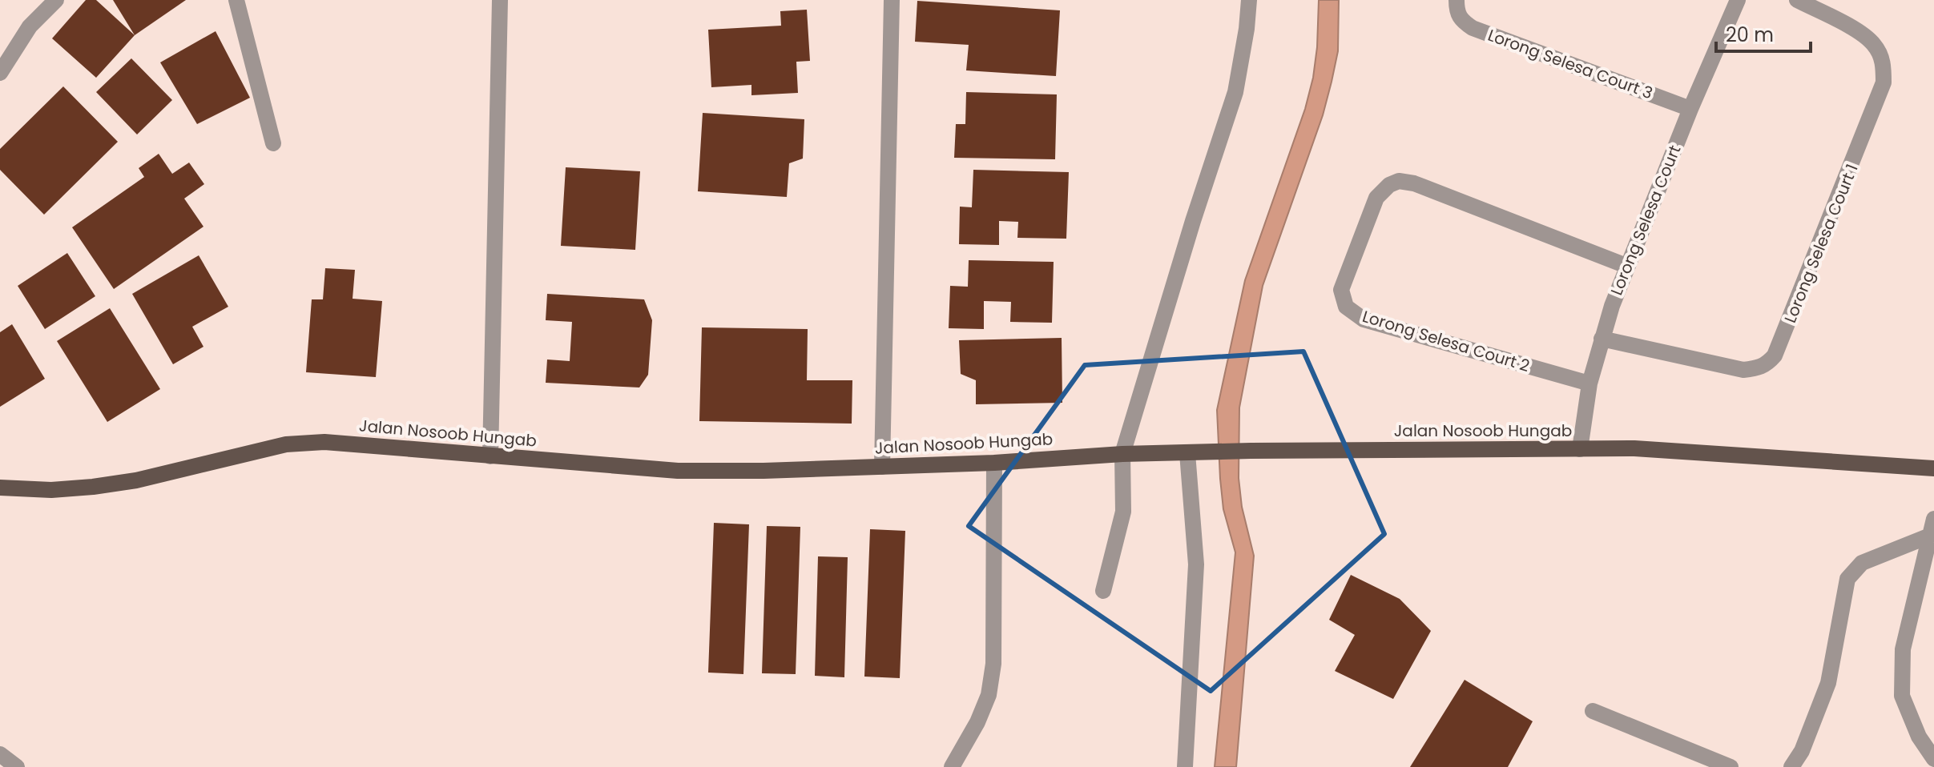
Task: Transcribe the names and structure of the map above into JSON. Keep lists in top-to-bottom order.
{
  "streets": {
    "main road": ["Jalan Nosoob Hungab"],
    "street": [
      "Lorong Selesa Court 3",
      "Lorong Selesa Court",
      "Lorong Selesa Court 1",
      "Lorong Selesa Court 2"
    ]
  },
  "crossings": [
    ["Lorong Selesa Court 3", "Lorong Selesa Court"],
    ["Lorong Selesa Court", "Lorong Selesa Court 1"],
    ["Lorong Selesa Court", "Lorong Selesa Court 2"],
    ["Lorong Selesa Court", "Jalan Nosoob Hungab"]
  ],
  "scale_bar": "20 m"
}
